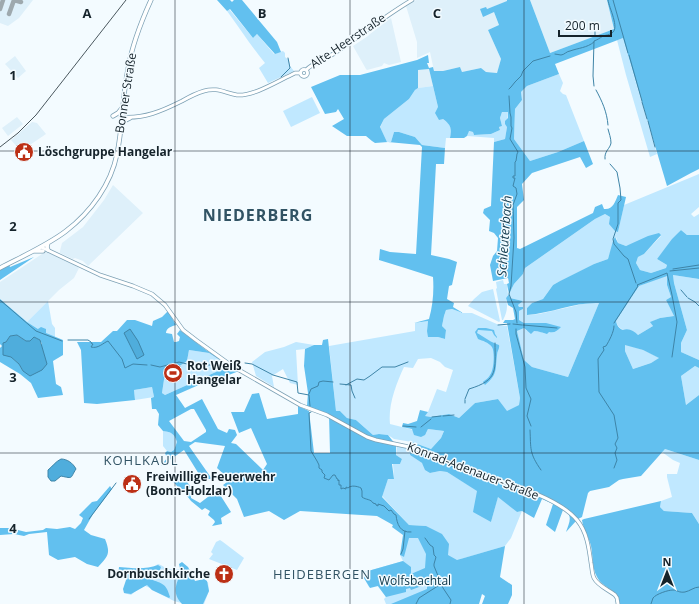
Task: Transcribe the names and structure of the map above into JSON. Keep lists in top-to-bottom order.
{
  "streets": {
    "main road": ["Bonner Straße"],
    "street": ["Alte Heerstraße", "Konrad-Adenauer-Straße"]
  },
  "crossings": [
    ["Alte Heerstraße", "Bonner Straße"],
    ["Bonner Straße", "Konrad-Adenauer-Straße"]
  ],
  "districts": ["NIEDERBERG", "KOHLKAUL", "HEIDEBERGEN"],
  "water": ["Schleuterbach"],
  "parks": ["Wolfsbachtal"],
  "places": {
    "public building": ["Löschgruppe Hangelar", "Freiwillige Feuerwehr (Bonn-Holzlar)"],
    "sports": ["Rot Weiß Hangelar"],
    "church": ["Dornbuschkirche"]
  },
  "scale_bar": "200 m",
  "north": "top",
  "grid": {
    "columns": ["A", "B", "C"],
    "rows": [
      "1",
      "2",
      "3",
      "4"
    ]
  }
}
